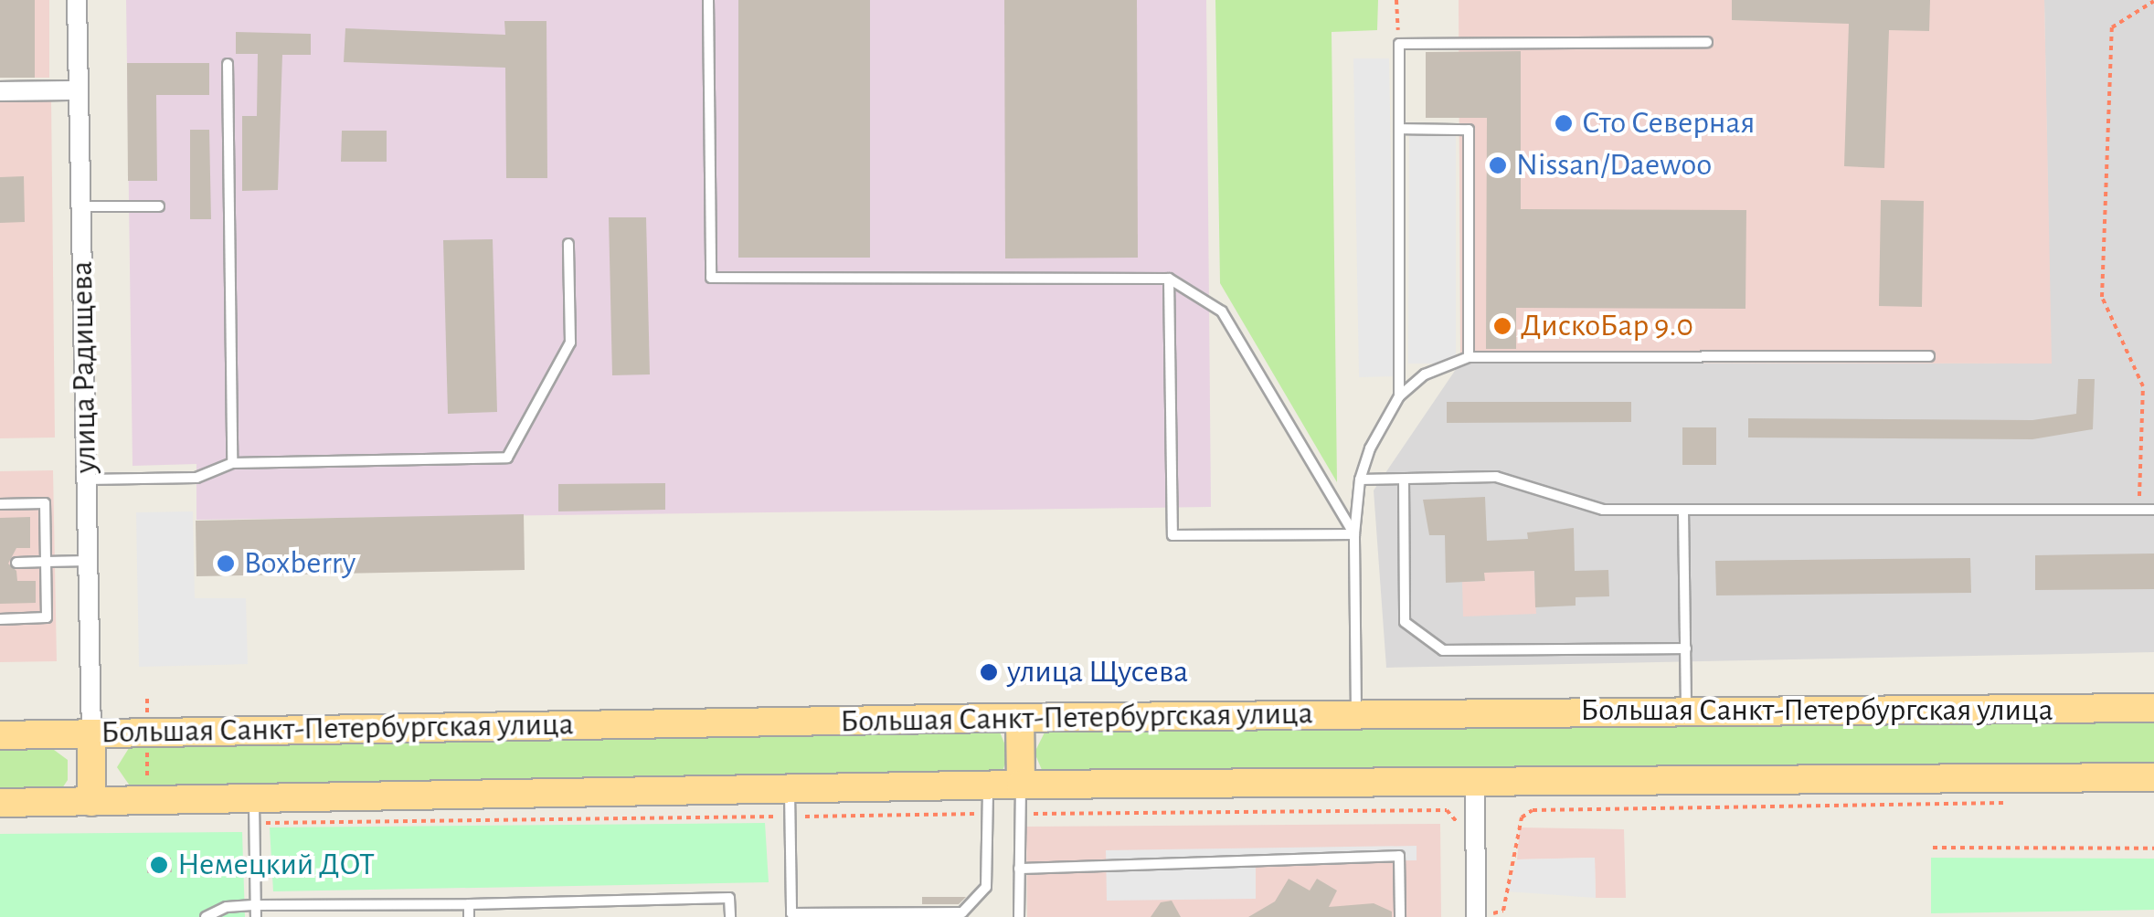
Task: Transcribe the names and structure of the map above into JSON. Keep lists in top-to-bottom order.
{
  "streets": {
    "main road": ["Большая Санкт-Петербургская улица"],
    "street": ["улица Радищева"]
  },
  "crossings": [
    ["улица Радищева", "Большая Санкт-Петербургская улица"]
  ],
  "places": [
    "Сто Северная",
    "Nissan/Daewoo",
    "ДискоБар 9.0",
    "Boxberry",
    "улица Щусева",
    "Немецкий ДОТ"
  ]
}
